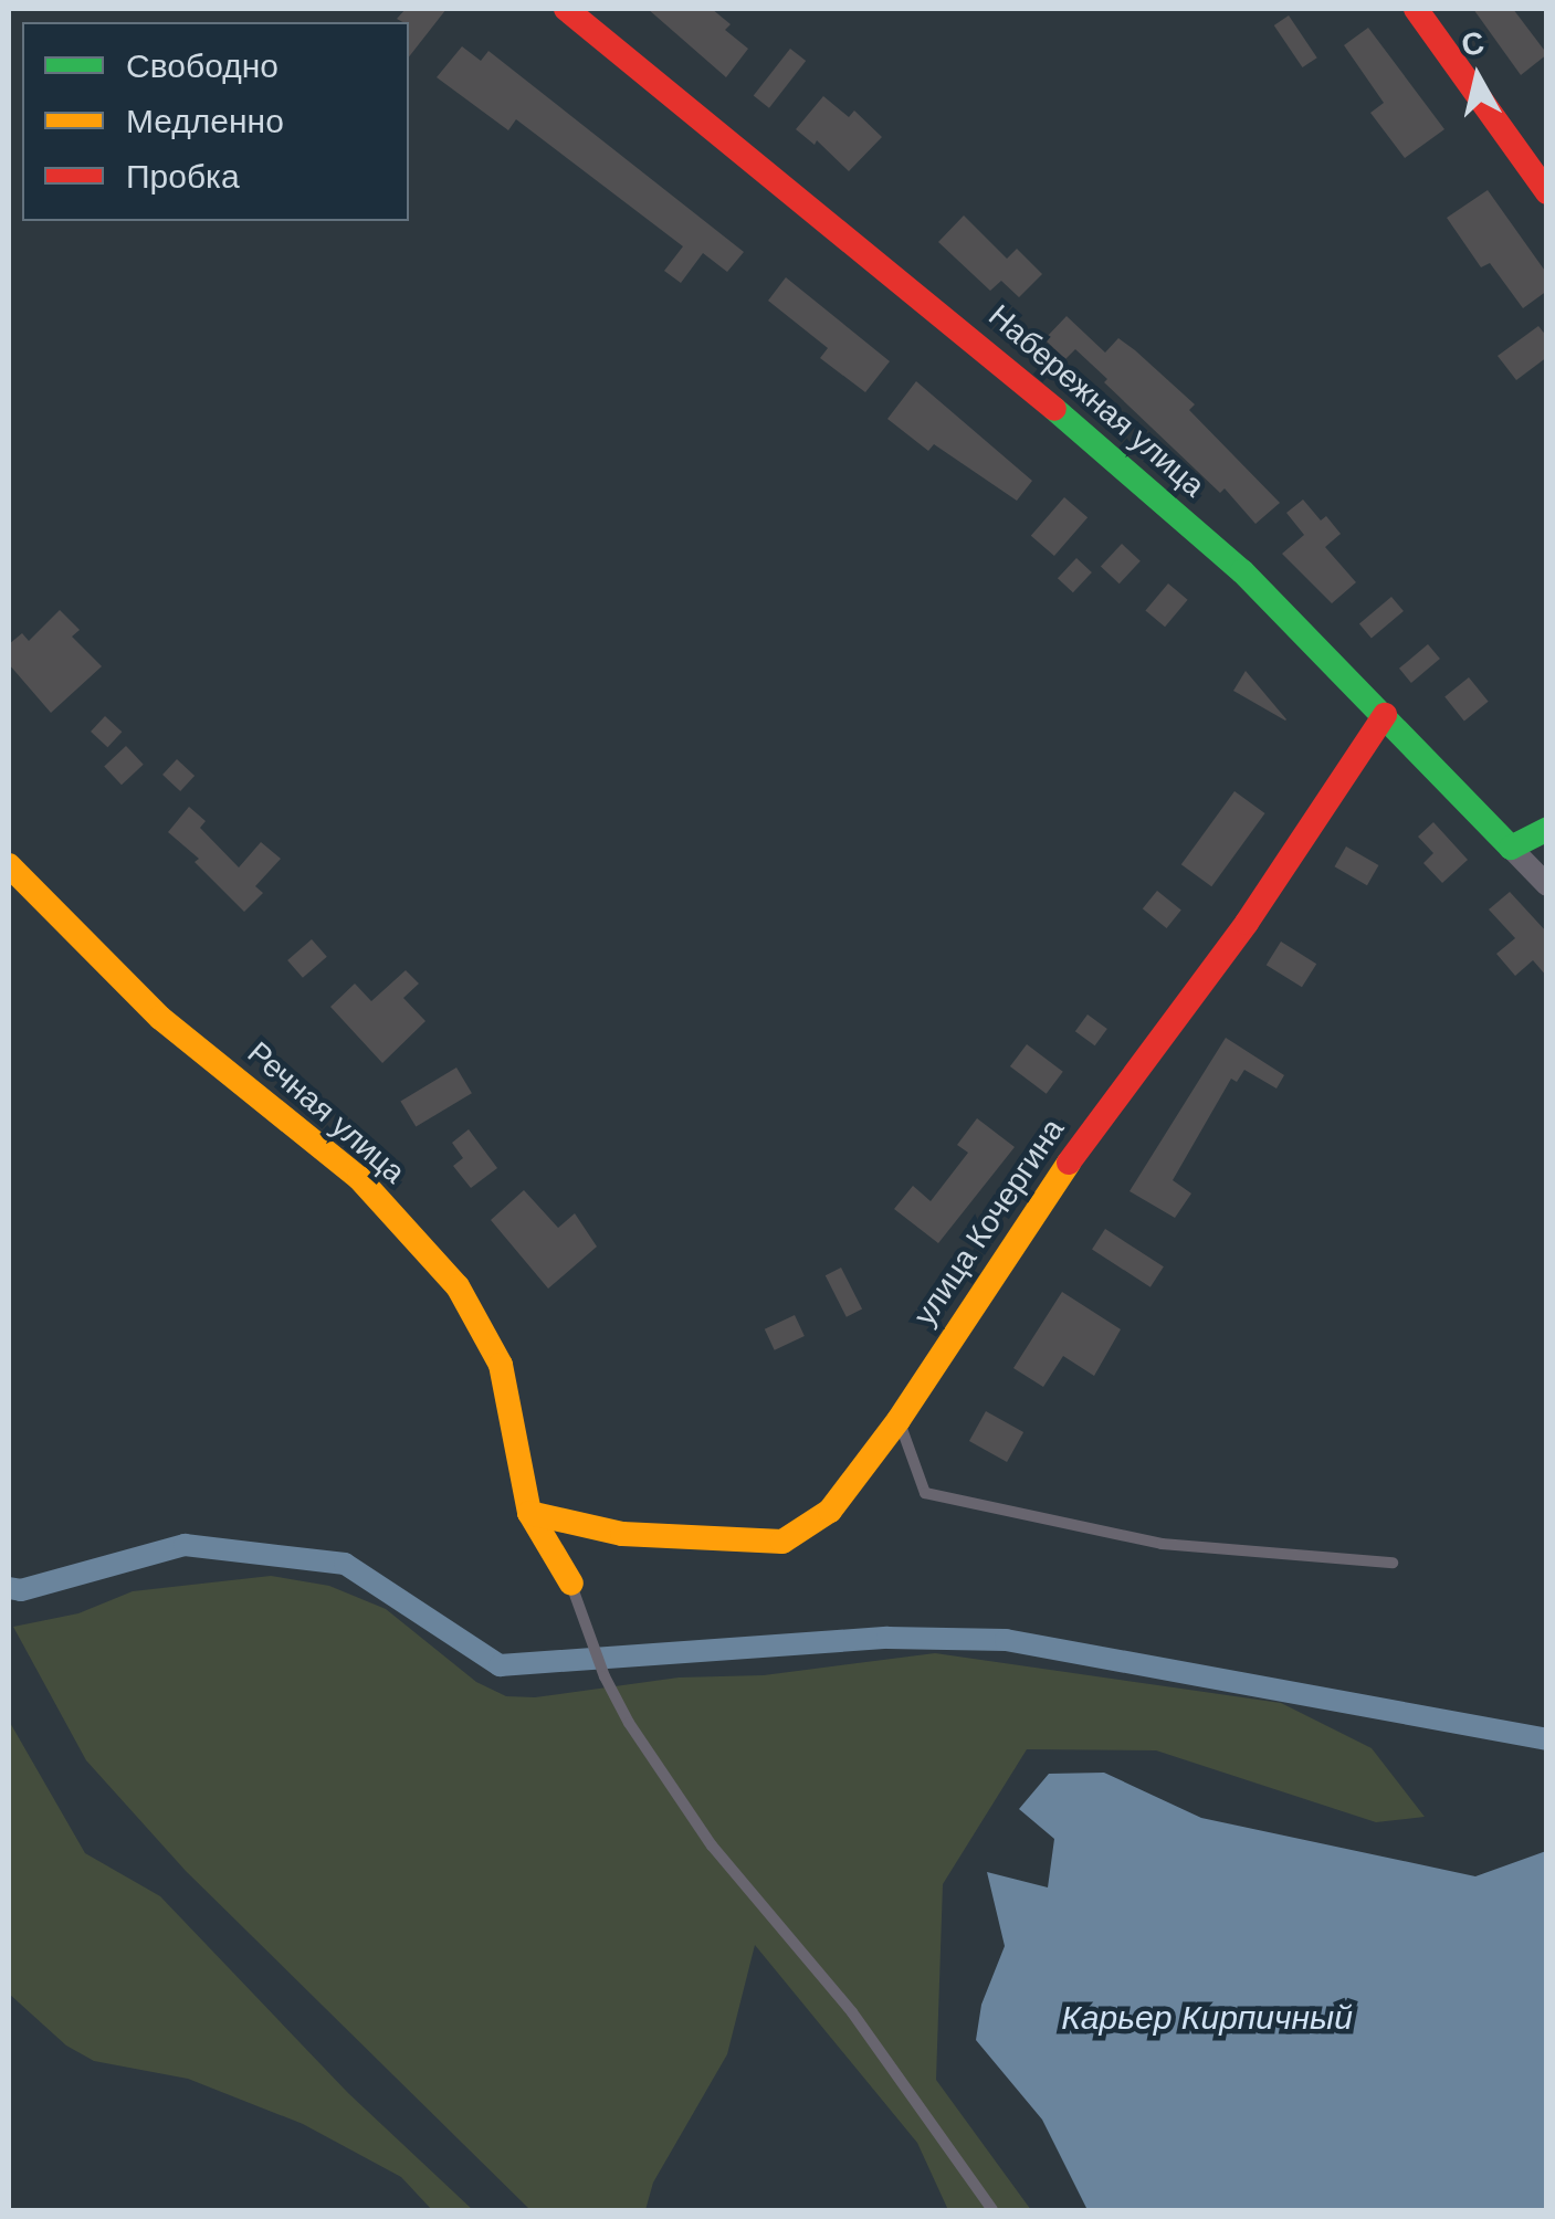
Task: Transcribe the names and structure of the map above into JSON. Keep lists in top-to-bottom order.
{
  "streets": {
    "street": ["Набережная улица", "Речная улица", "улица Кочергина"]
  },
  "crossings": [
    ["Набережная улица", "улица Кочергина"],
    ["Речная улица", "улица Кочергина"]
  ],
  "water": ["Карьер Кирпичный"],
  "legend": ["Свободно", "Медленно", "Пробка"],
  "north": "top"
}
